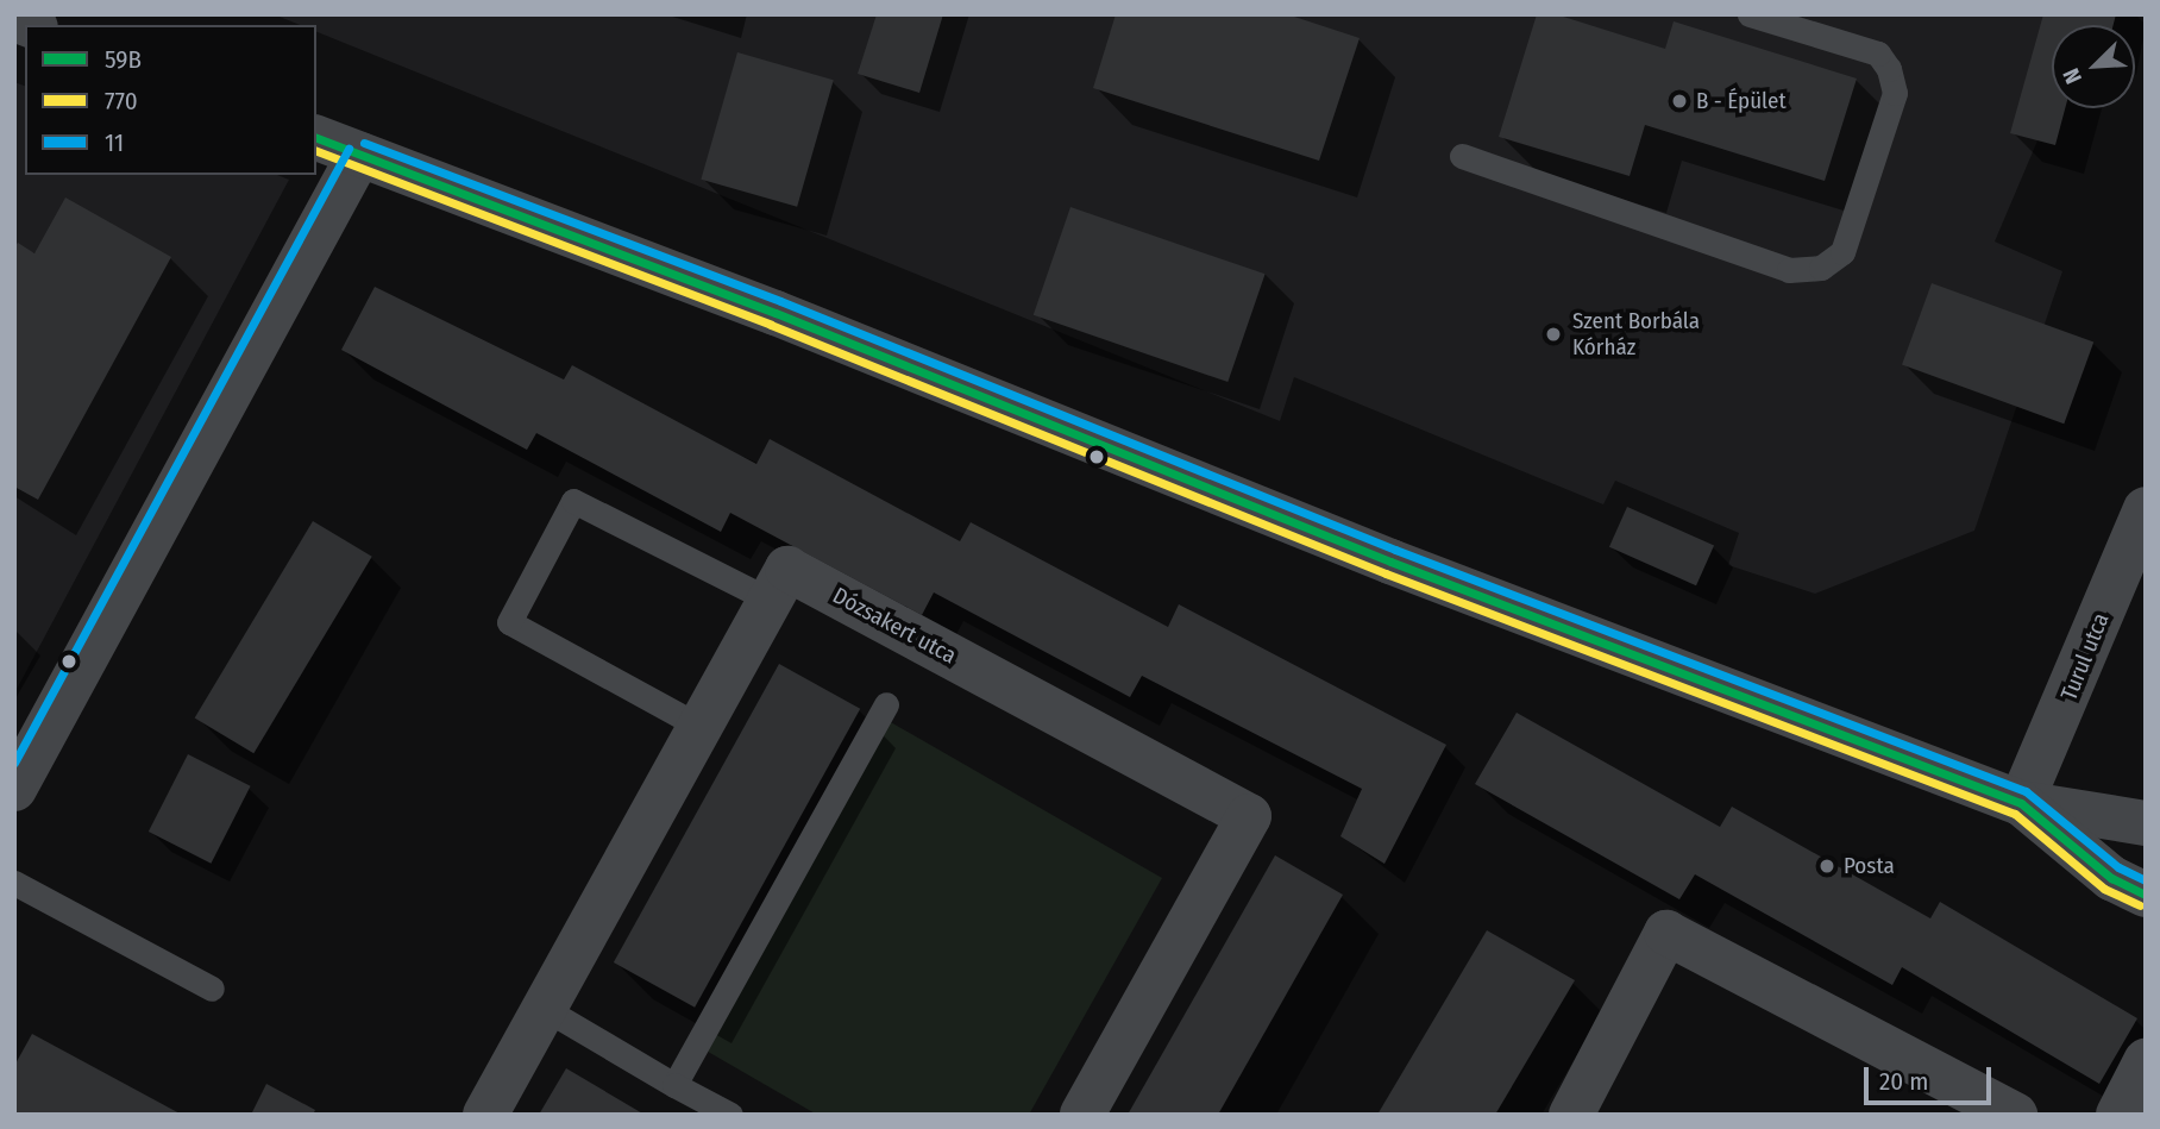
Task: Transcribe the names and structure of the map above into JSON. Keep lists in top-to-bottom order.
{
  "streets": {
    "street": ["Dózsakert utca", "Turul utca"]
  },
  "places": ["B - Épület", "Szent Borbála Kórház", "Posta"],
  "lines": ["transit line 59B", "transit line 11", "transit line 770"],
  "legend": ["59B", "770", "11"],
  "scale_bar": "20 m",
  "north": "bottom left"
}
